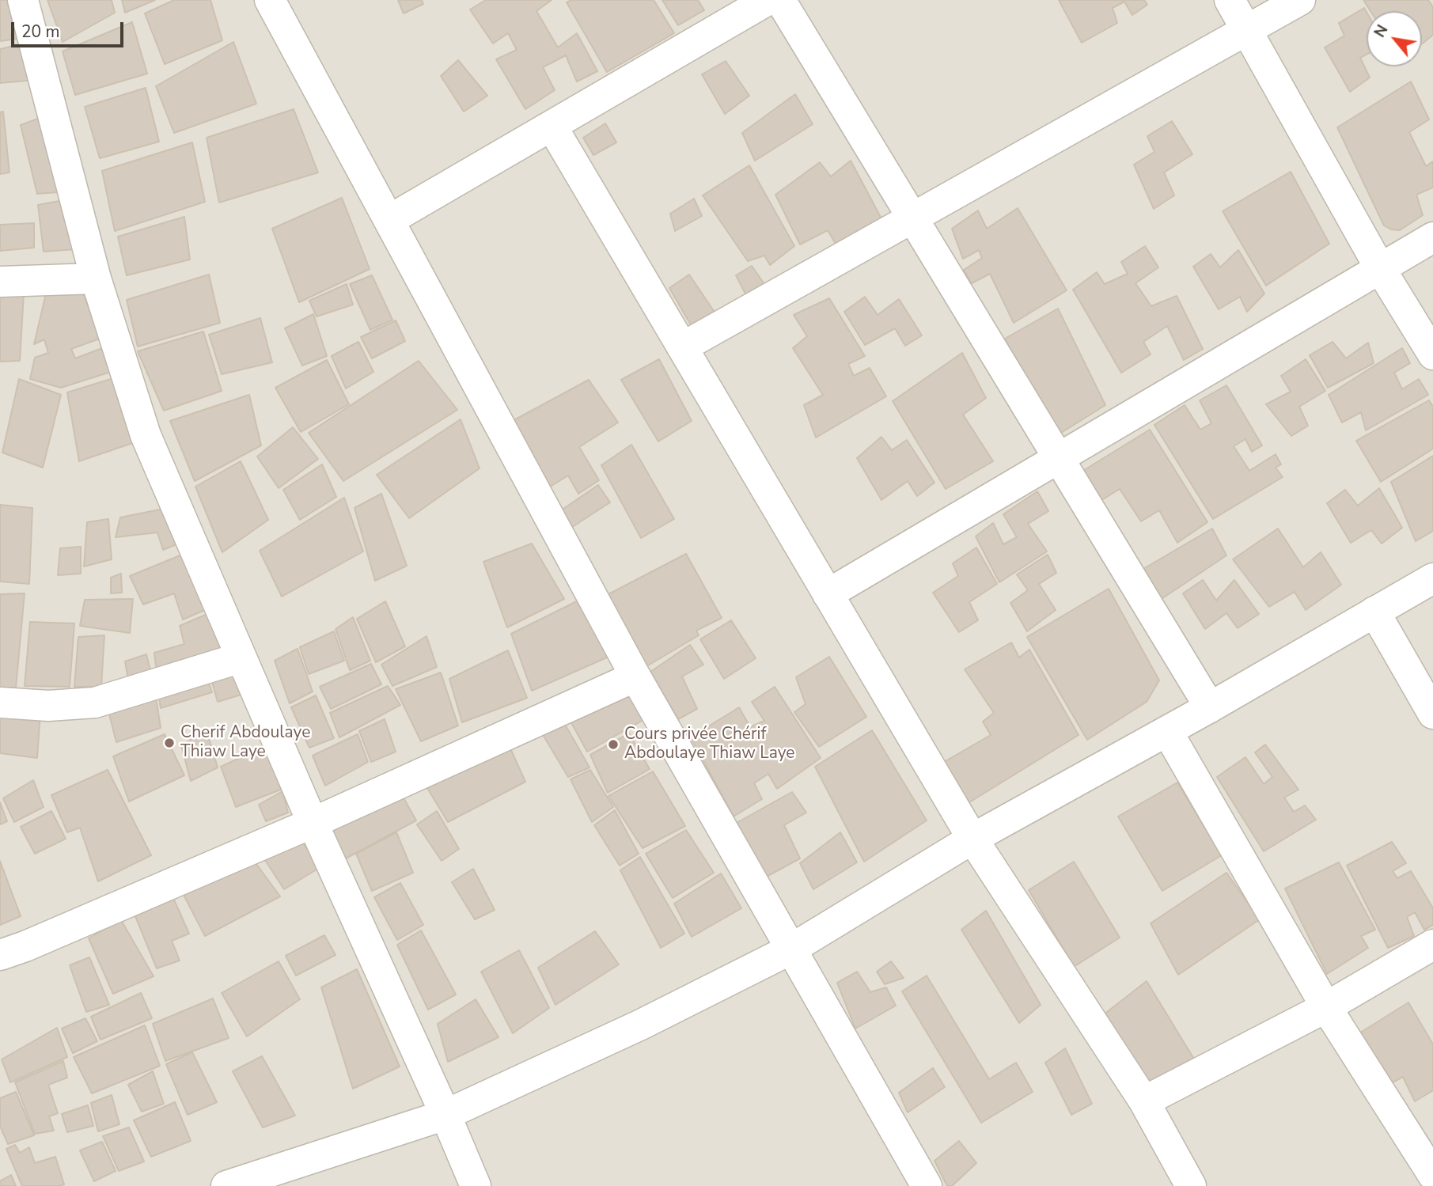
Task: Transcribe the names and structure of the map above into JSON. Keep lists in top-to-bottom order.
{
  "places": ["Cherif Abdoulaye Thiaw Laye", "Cours privée Chérif Abdoulaye Thiaw Laye"],
  "scale_bar": "20 m",
  "north": "top left"
}
